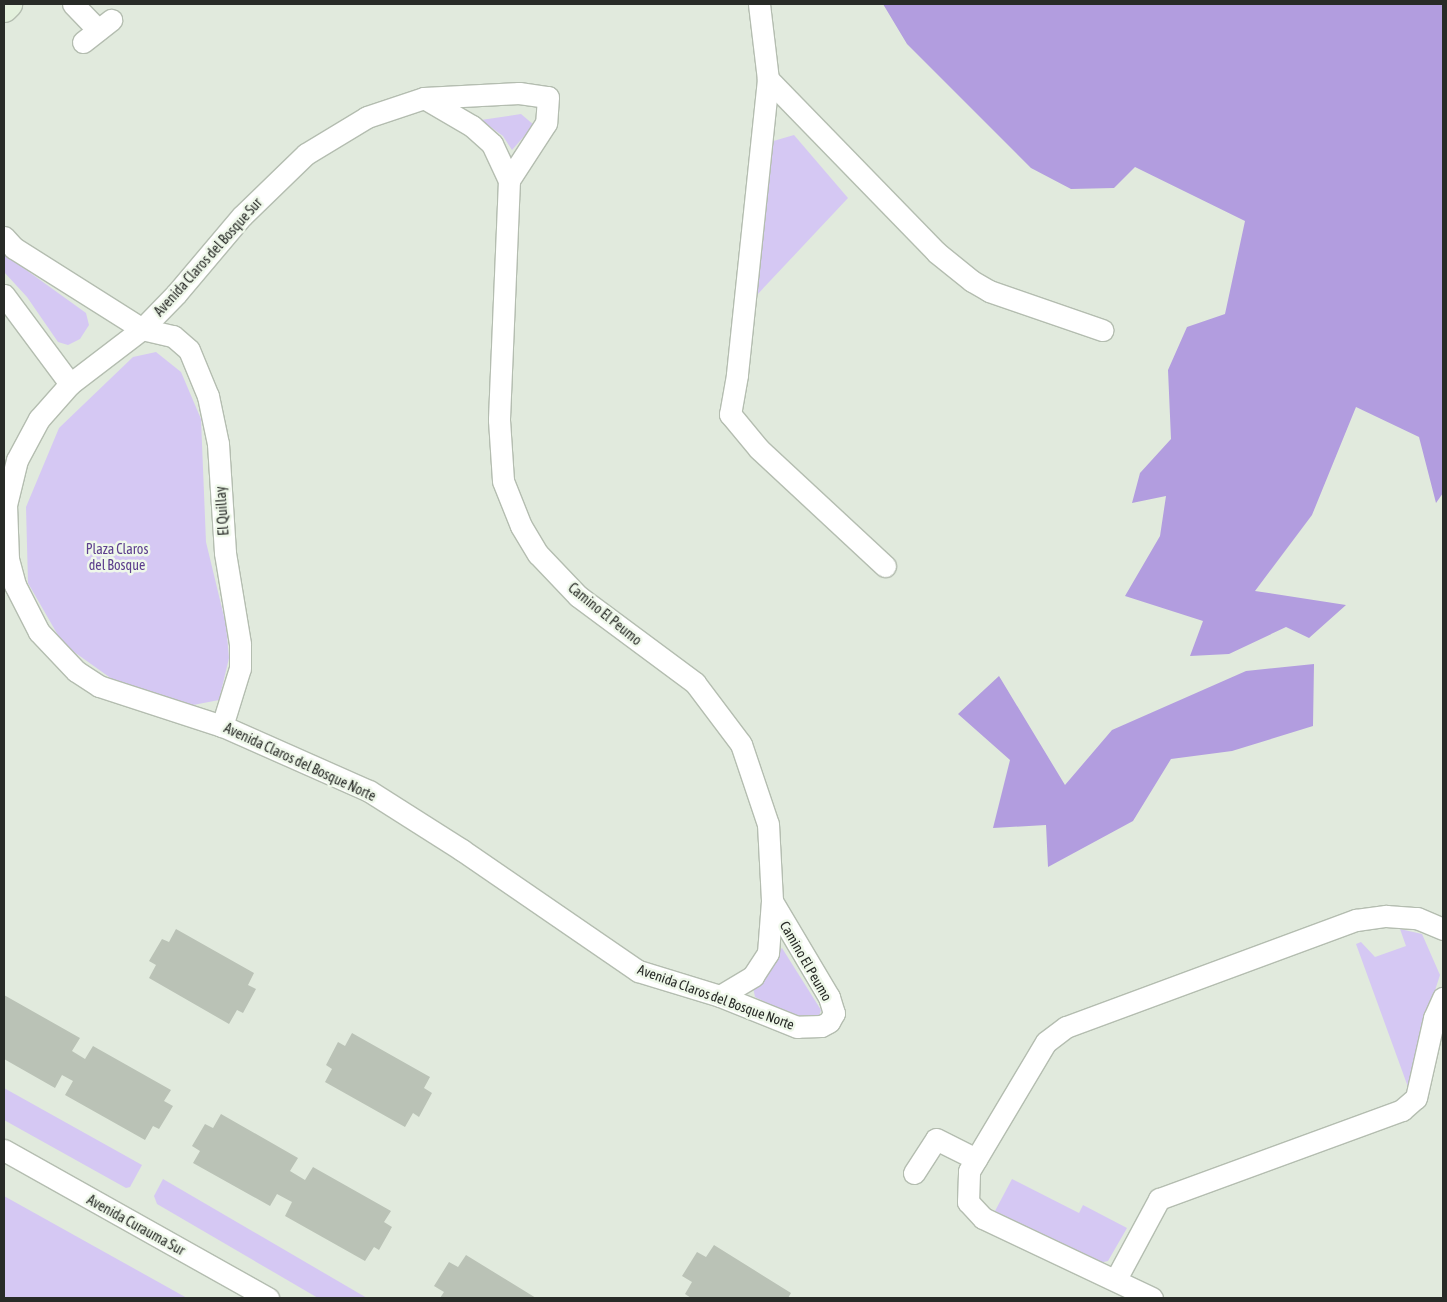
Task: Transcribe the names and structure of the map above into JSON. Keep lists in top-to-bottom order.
{
  "streets": {
    "street": [
      "Avenida Claros del Bosque Sur",
      "El Quillay",
      "Camino El Peumo",
      "Avenida Claros del Bosque Norte",
      "Avenida Curauma Sur"
    ]
  },
  "crossings": [
    ["Avenida Claros del Bosque Sur", "El Quillay"],
    ["Avenida Claros del Bosque Sur", "Camino El Peumo"],
    ["Avenida Claros del Bosque Sur", "Avenida Claros del Bosque Norte"],
    ["El Quillay", "Avenida Claros del Bosque Norte"],
    ["Camino El Peumo", "Avenida Claros del Bosque Norte"]
  ],
  "parks": ["Plaza Claros del Bosque"]
}
